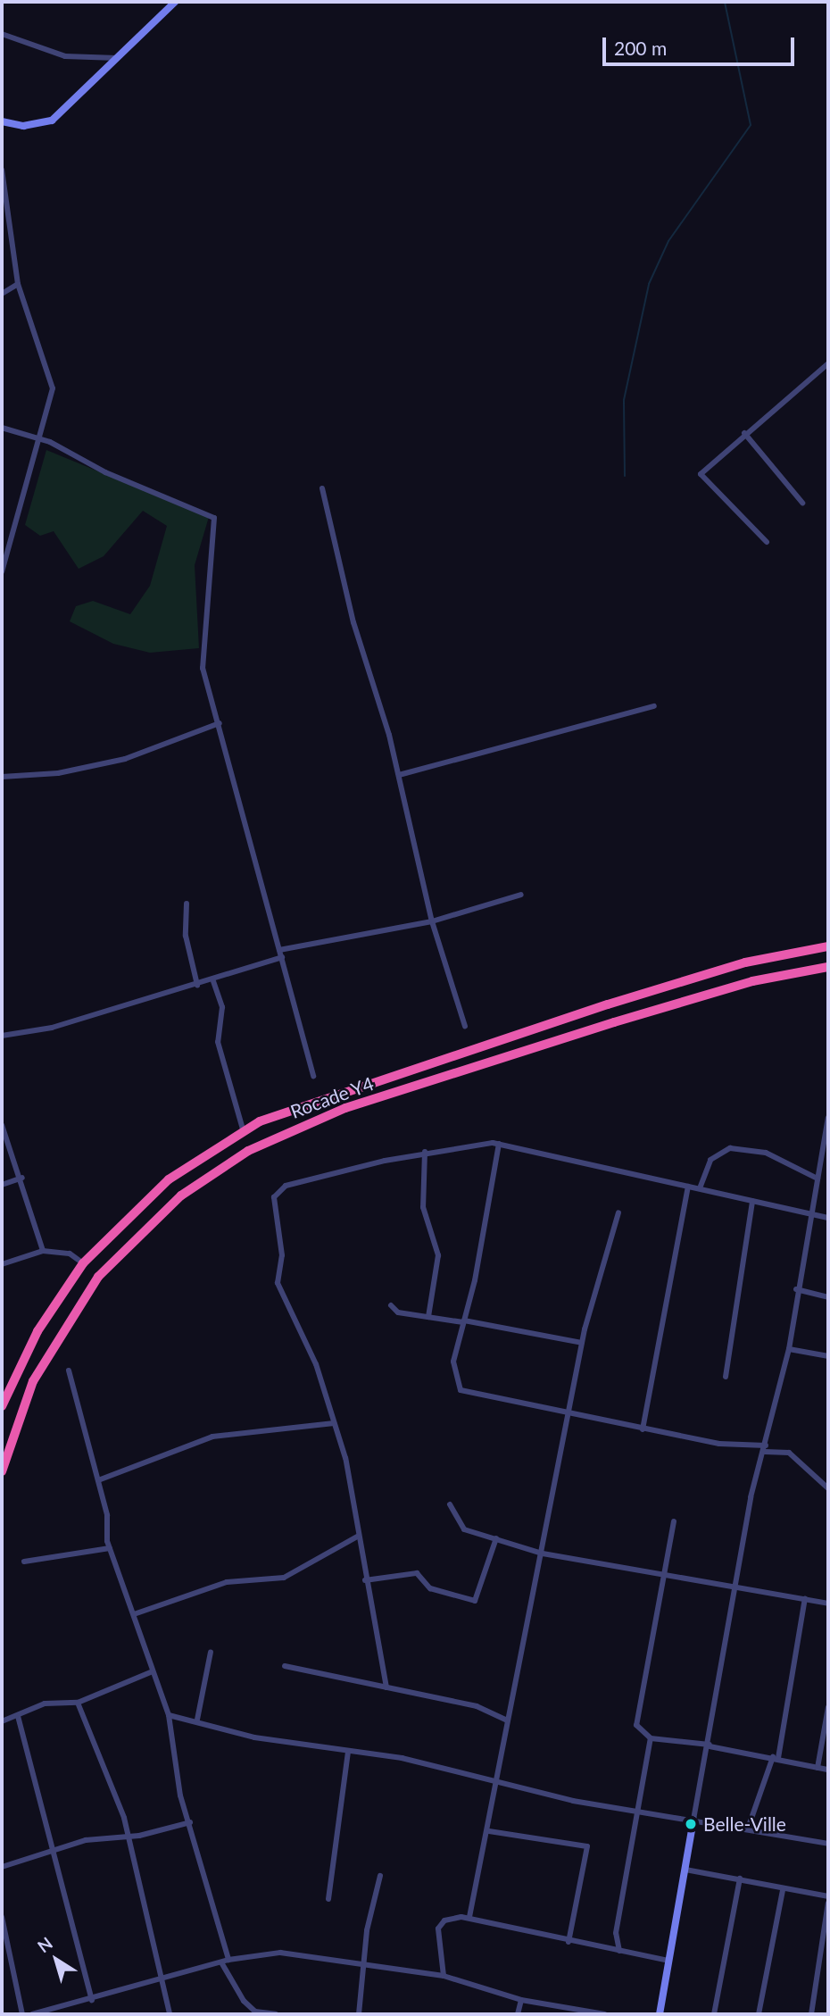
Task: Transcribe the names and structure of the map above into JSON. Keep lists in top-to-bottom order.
{
  "streets": {
    "highway": ["Rocade Y4"]
  },
  "places": ["Belle-Ville"],
  "scale_bar": "200 m",
  "north": "top left"
}
